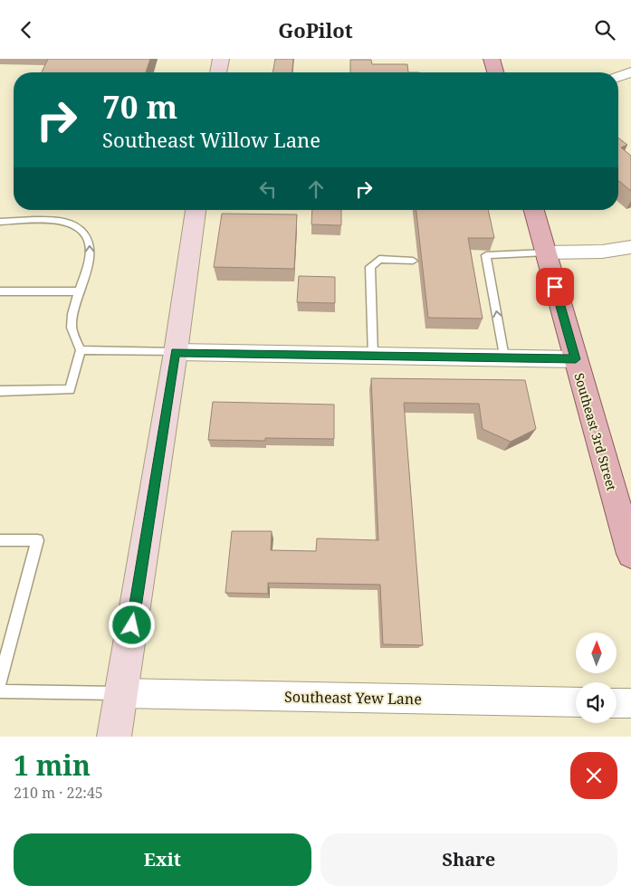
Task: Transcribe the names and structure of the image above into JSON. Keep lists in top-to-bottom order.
{
  "streets": {
    "main road": ["Southeast 3rd Street"],
    "street": ["Southeast Yew Lane"]
  },
  "north": "top",
  "page": {
    "header": "GoPilot",
    "turn": ["70 m", "Southeast Willow Lane"],
    "heading": ["1 min", "210 m · 22:45"],
    "buttons": ["Exit", "Share"]
  }
}
